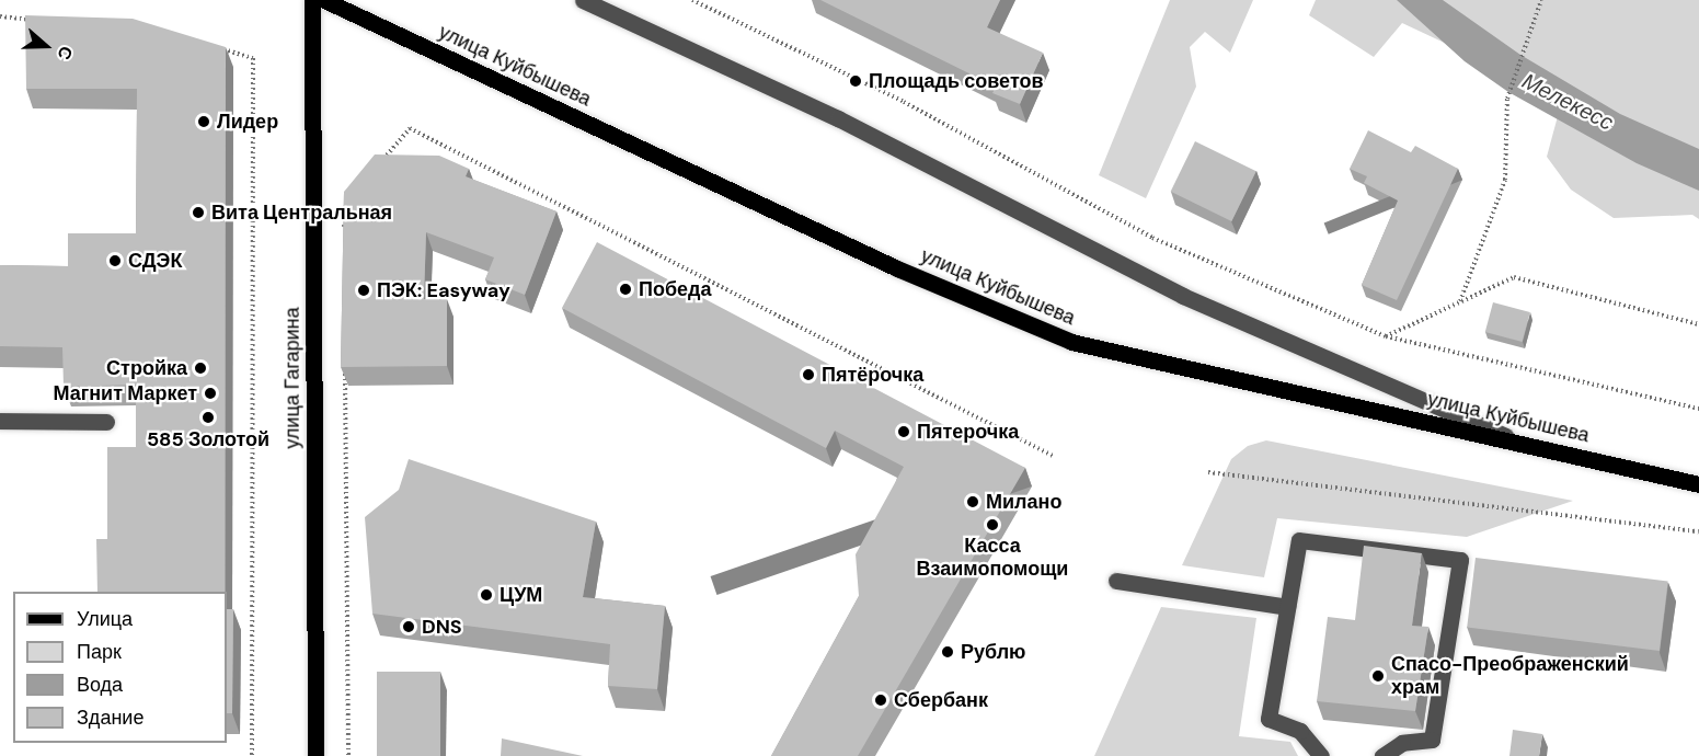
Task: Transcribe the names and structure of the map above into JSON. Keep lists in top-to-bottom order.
{
  "streets": {
    "main road": ["улица Куйбышева", "улица Гагарина"]
  },
  "water": ["Мелекесс"],
  "places": [
    "Площадь советов",
    "Лидер",
    "Вита Центральная",
    "СДЭК",
    "Победа",
    "ПЭК: Easyway",
    "Стройка",
    "Пятёрочка",
    "Магнит Маркет",
    "585 Золотой",
    "Пятерочка",
    "Милано",
    "Касса Взаимопомощи",
    "ЦУМ",
    "DNS",
    "Рублю",
    "Спасо-Преображенский храм",
    "Сбербанк"
  ],
  "legend": [
    "Улица",
    "Парк",
    "Вода",
    "Здание"
  ],
  "north": "right"
}
